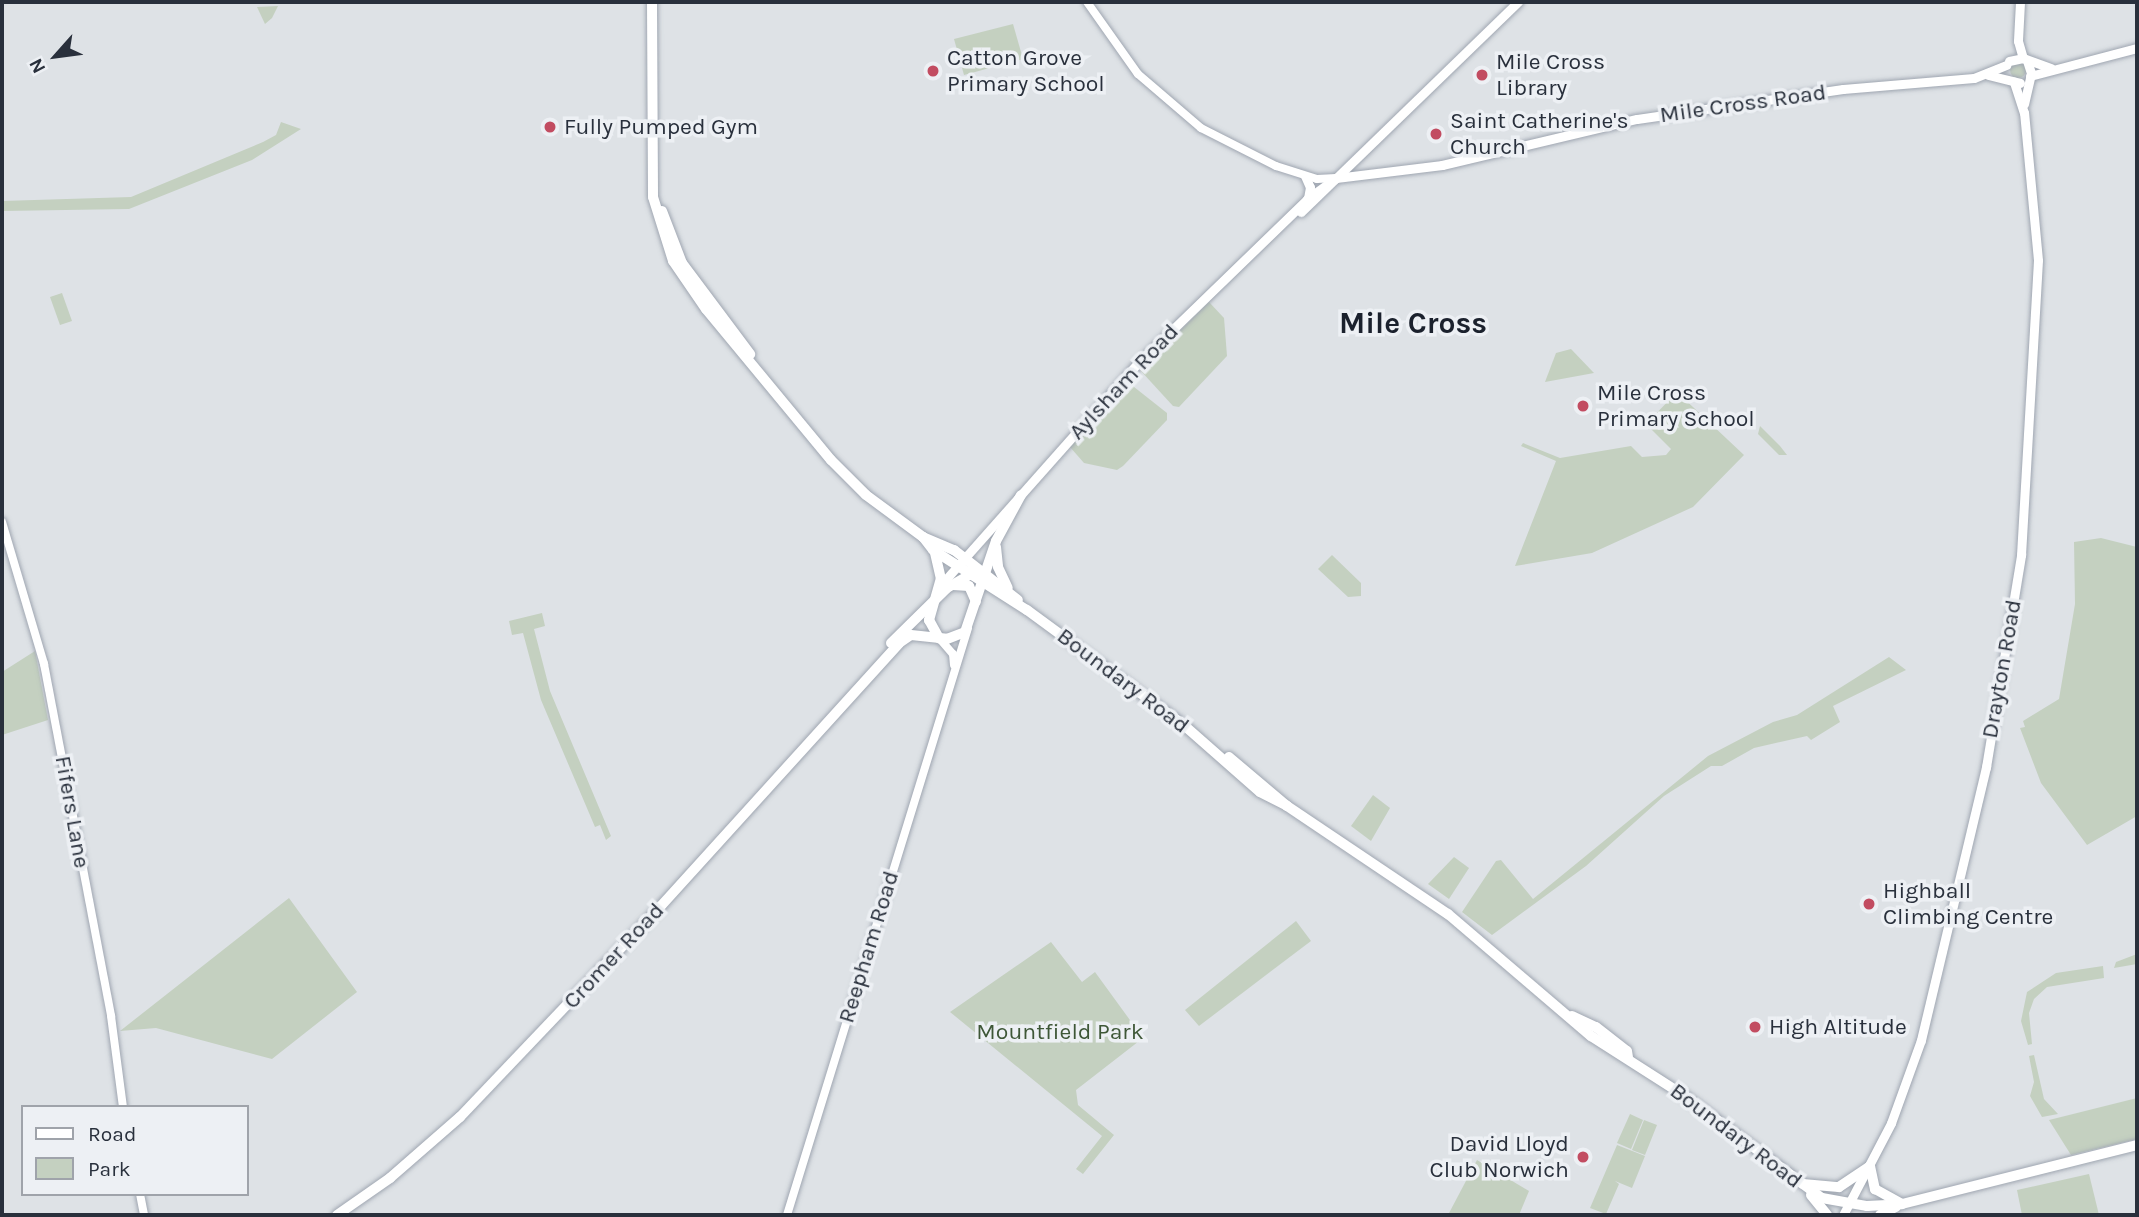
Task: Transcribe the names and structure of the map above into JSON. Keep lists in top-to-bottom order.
{
  "streets": {
    "highway": ["Boundary Road", "Reepham Road", "Cromer Road"],
    "main road": ["Mile Cross Road", "Aylsham Road", "Drayton Road"],
    "street": ["Fifers Lane"]
  },
  "crossings": [
    ["Mile Cross Road", "Aylsham Road"],
    ["Mile Cross Road", "Drayton Road"],
    ["Aylsham Road", "Boundary Road"],
    ["Aylsham Road", "Reepham Road"],
    ["Aylsham Road", "Cromer Road"],
    ["Drayton Road", "Boundary Road"],
    ["Boundary Road", "Reepham Road"],
    ["Boundary Road", "Cromer Road"],
    ["Reepham Road", "Cromer Road"]
  ],
  "districts": ["Mile Cross"],
  "parks": ["Mountfield Park"],
  "places": [
    "Catton Grove Primary School",
    "Mile Cross Library",
    "Fully Pumped Gym",
    "Saint Catherine's Church",
    "Mile Cross Primary School",
    "Highball Climbing Centre",
    "High Altitude",
    "David Lloyd Club Norwich"
  ],
  "legend": ["Road", "Park"],
  "north": "bottom left"
}
